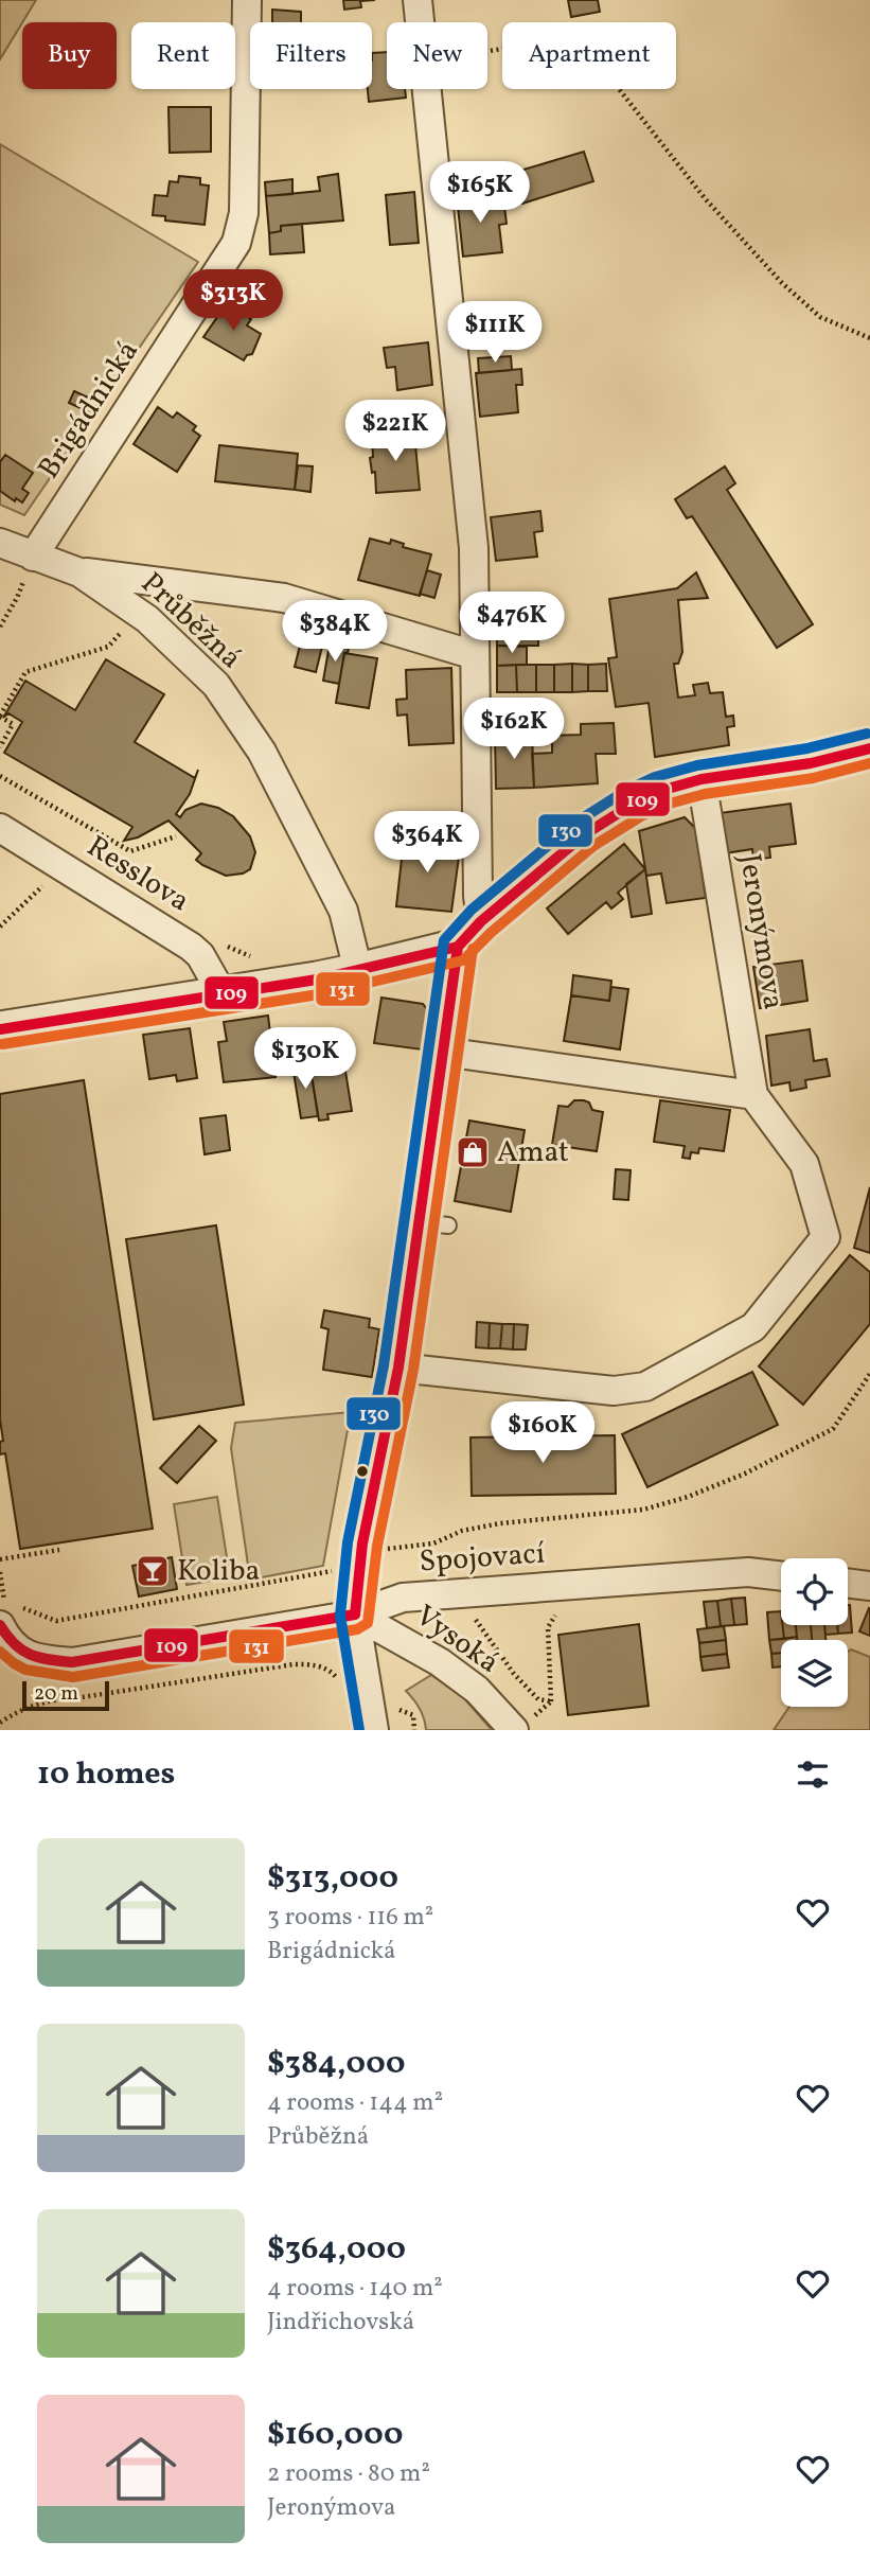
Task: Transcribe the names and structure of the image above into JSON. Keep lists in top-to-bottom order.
{
  "streets": {
    "street": [
      "Brigádnická",
      "Průběžná",
      "Resslova",
      "Jeronýmova",
      "Spojovací",
      "Vysoká"
    ]
  },
  "crossings": [
    ["Brigádnická", "Průběžná"],
    ["Spojovací", "Vysoká"]
  ],
  "places": {
    "shop": ["Amat"],
    "bar": ["Koliba"]
  },
  "lines": ["transit line 130", "transit line 109", "transit line 131"],
  "scale_bar": "20 m",
  "page": {
    "chip": [
      "Buy",
      "Rent",
      "Filters",
      "New",
      "Apartment"
    ],
    "price": [
      "$165K",
      "$313K",
      "$111K",
      "$221K",
      "$476K",
      "$384K",
      "$162K",
      "$364K",
      "$130K",
      "$160K"
    ],
    "scale": "20 m",
    "heading": "10 homes",
    "list": [
      {
        "name": "$313,000",
        "note": "3 rooms · 116 m² · Brigádnická"
      },
      {
        "name": "$384,000",
        "note": "4 rooms · 144 m² · Průběžná"
      },
      {
        "name": "$364,000",
        "note": "4 rooms · 140 m² · Jindřichovská"
      },
      {
        "name": "$160,000",
        "note": "2 rooms · 80 m² · Jeronýmova"
      }
    ]
  }
}
